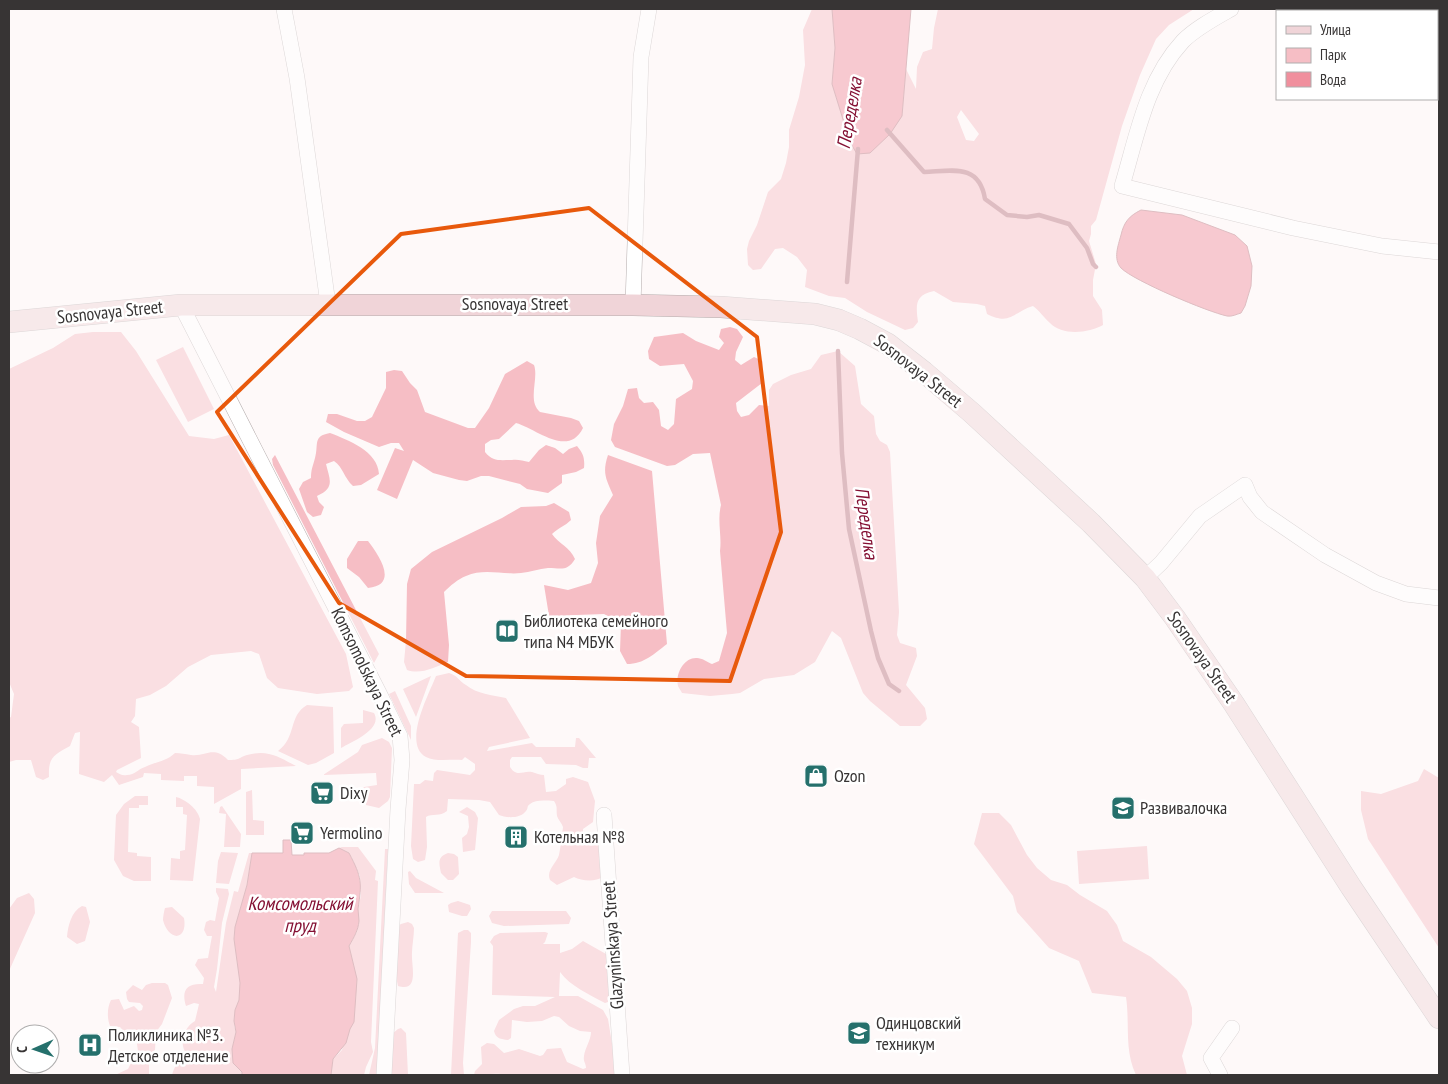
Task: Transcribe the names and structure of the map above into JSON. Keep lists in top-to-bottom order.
{
  "streets": {
    "street": ["Sosnovaya Street", "Komsomolskaya Street", "Glazyninskaya Street"]
  },
  "crossings": [
    ["Sosnovaya Street", "Komsomolskaya Street"]
  ],
  "water": ["Переделка", "Комсомольский пруд"],
  "places": {
    "library": ["Библиотека семейного типа N4 МБУК"],
    "shop": ["Ozon"],
    "supermarket": ["Dixy", "Yermolino"],
    "school or university": ["Развивалочка", "Одинцовский техникум"],
    "building": ["Котельная №8"],
    "hospital": ["Поликлиника №3. Детское отделение"]
  },
  "legend": ["Улица", "Парк", "Вода"],
  "north": "left"
}
